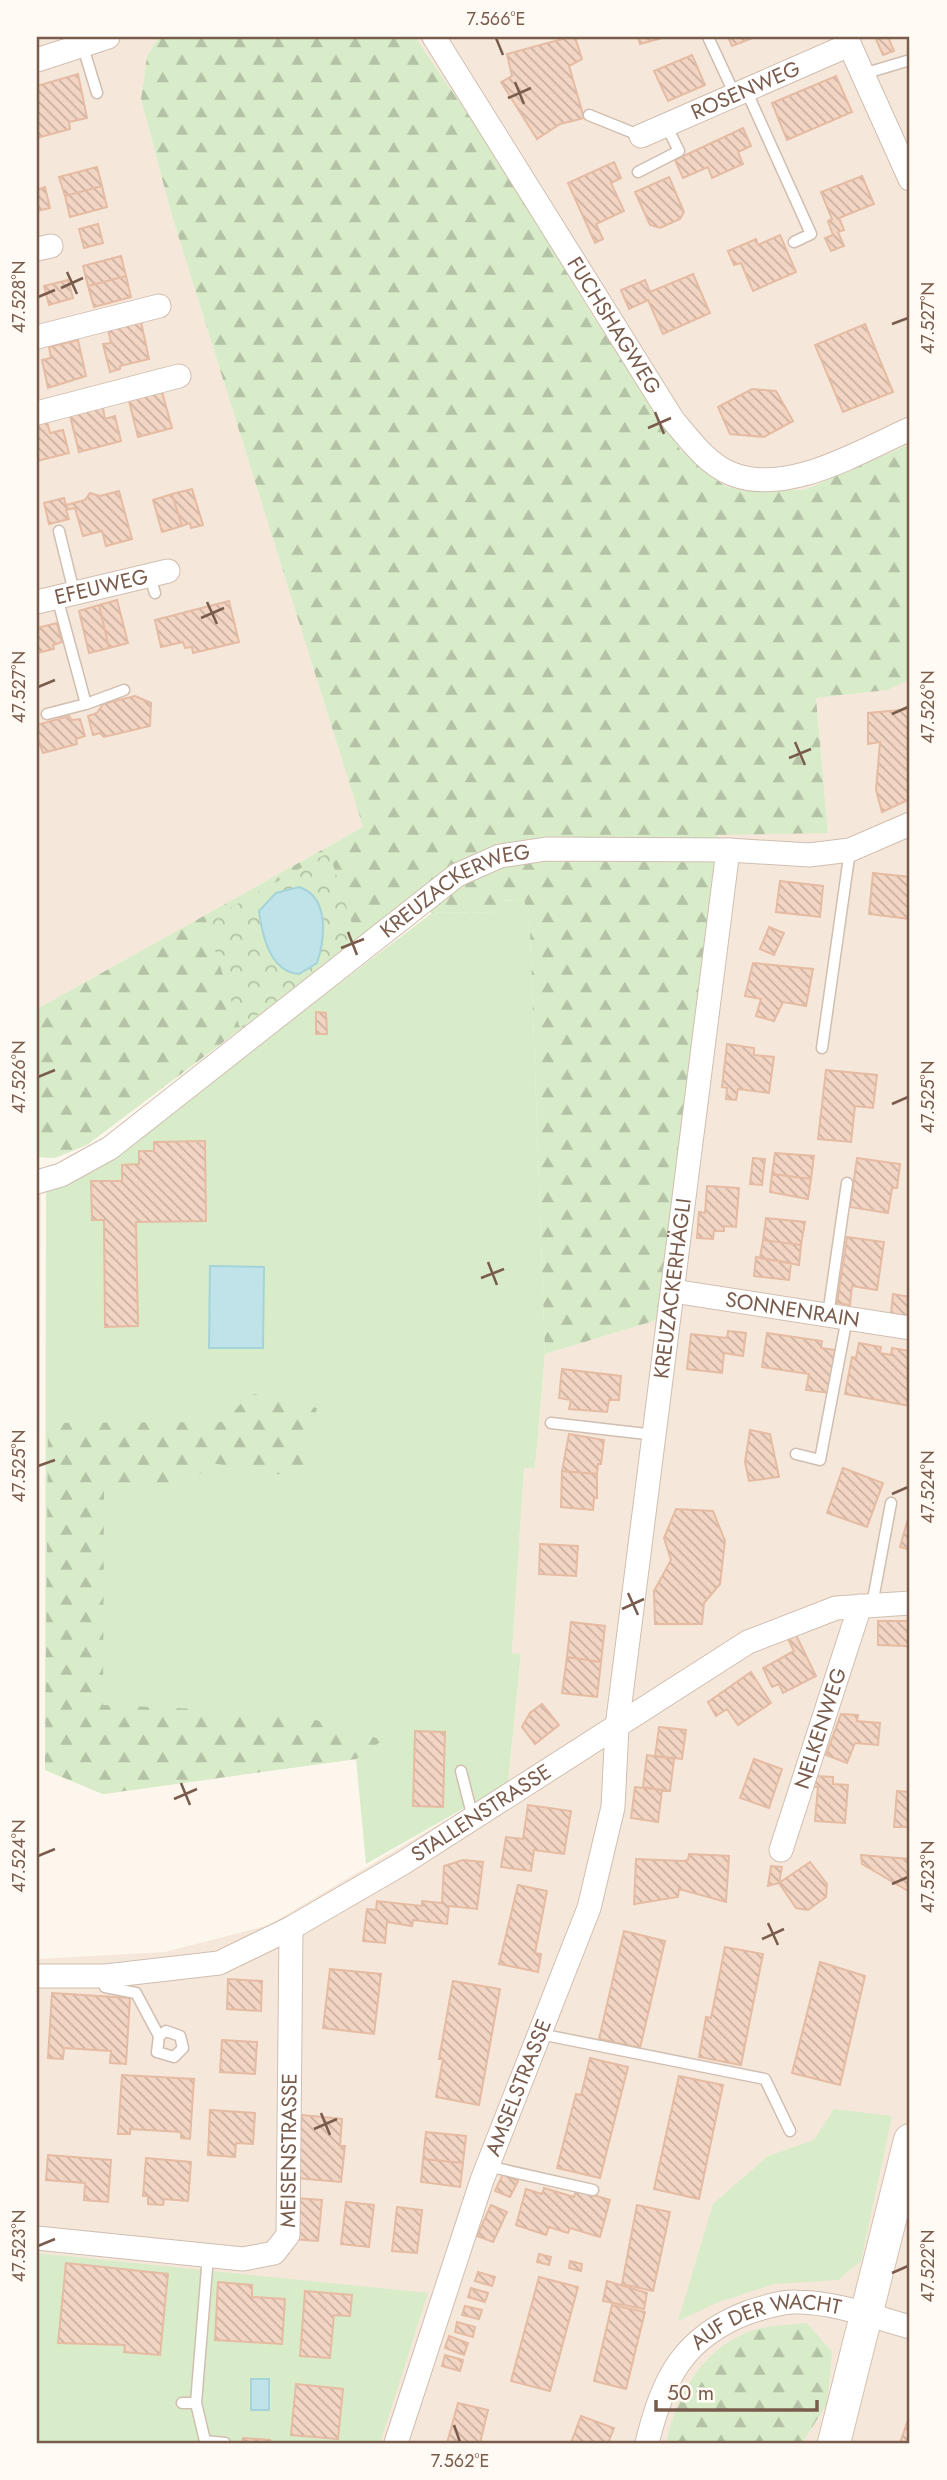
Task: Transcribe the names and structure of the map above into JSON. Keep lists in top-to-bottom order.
{
  "streets": {
    "street": [
      "ROSENWEG",
      "FUCHSHAGWEG",
      "EFEUWEG",
      "KREUZACKERWEG",
      "KREUZACKERHÄGLI",
      "SONNENRAIN",
      "NELKENWEG",
      "STALLENSTRASSE",
      "AMSELSTRASSE",
      "MEISENSTRASSE",
      "AUF DER WACHT"
    ]
  },
  "crossings": [
    ["KREUZACKERWEG", "KREUZACKERHÄGLI"],
    ["KREUZACKERHÄGLI", "SONNENRAIN"],
    ["KREUZACKERHÄGLI", "STALLENSTRASSE"],
    ["KREUZACKERHÄGLI", "AMSELSTRASSE"],
    ["NELKENWEG", "STALLENSTRASSE"],
    ["STALLENSTRASSE", "AMSELSTRASSE"],
    ["STALLENSTRASSE", "MEISENSTRASSE"]
  ],
  "scale_bar": "50 m",
  "coordinates": [
    "7.566°E",
    "47.528°N",
    "47.527°N",
    "47.526°N",
    "47.525°N",
    "47.524°N",
    "47.523°N",
    "47.522°N",
    "7.562°E"
  ]
}
